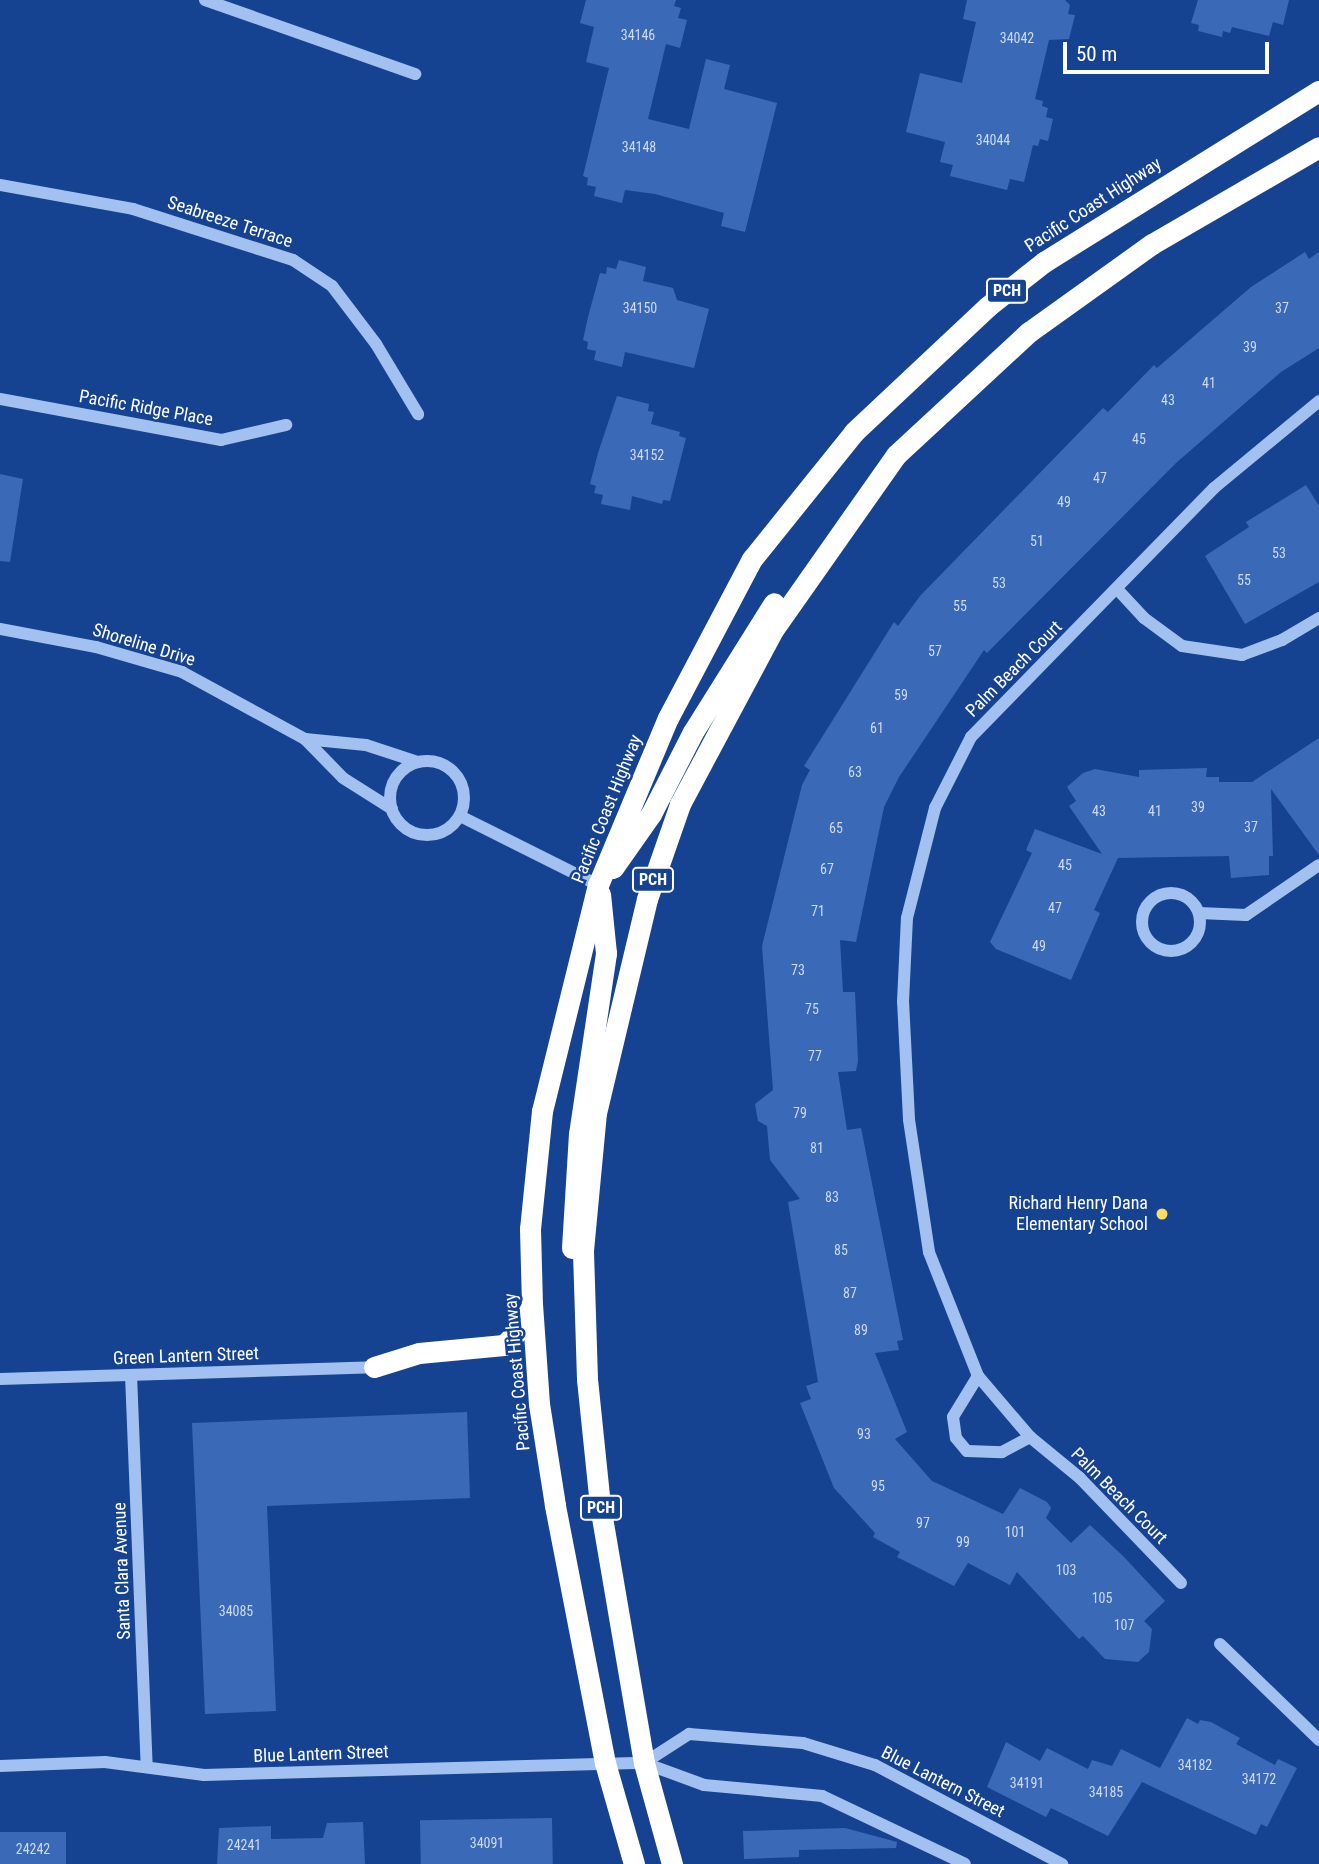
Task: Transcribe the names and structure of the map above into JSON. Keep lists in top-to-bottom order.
{
  "streets": {
    "highway": ["Pacific Coast Highway", "PCH"],
    "street": [
      "Seabreeze Terrace",
      "Pacific Ridge Place",
      "Shoreline Drive",
      "Palm Beach Court",
      "Green Lantern Street",
      "Santa Clara Avenue",
      "Blue Lantern Street"
    ]
  },
  "crossings": [
    ["Pacific Coast Highway", "Blue Lantern Street"],
    ["PCH", "Blue Lantern Street"],
    ["Green Lantern Street", "Santa Clara Avenue"],
    ["Santa Clara Avenue", "Blue Lantern Street"]
  ],
  "places": ["Richard Henry Dana Elementary School"],
  "house_numbers": [
    "34146",
    "34042",
    "34044",
    "34148",
    "34150",
    "37",
    "39",
    "41",
    "43",
    "45",
    "34152",
    "47",
    "49",
    "51",
    "53",
    "55",
    "53",
    "55",
    "57",
    "59",
    "61",
    "63",
    "39",
    "43",
    "41",
    "37",
    "65",
    "45",
    "67",
    "47",
    "71",
    "49",
    "73",
    "75",
    "77",
    "79",
    "81",
    "83",
    "85",
    "87",
    "89",
    "93",
    "95",
    "97",
    "101",
    "99",
    "103",
    "105",
    "34085",
    "107",
    "34182",
    "34172",
    "34191",
    "34185",
    "34091",
    "24241",
    "24242"
  ],
  "scale_bar": "50 m"
}
